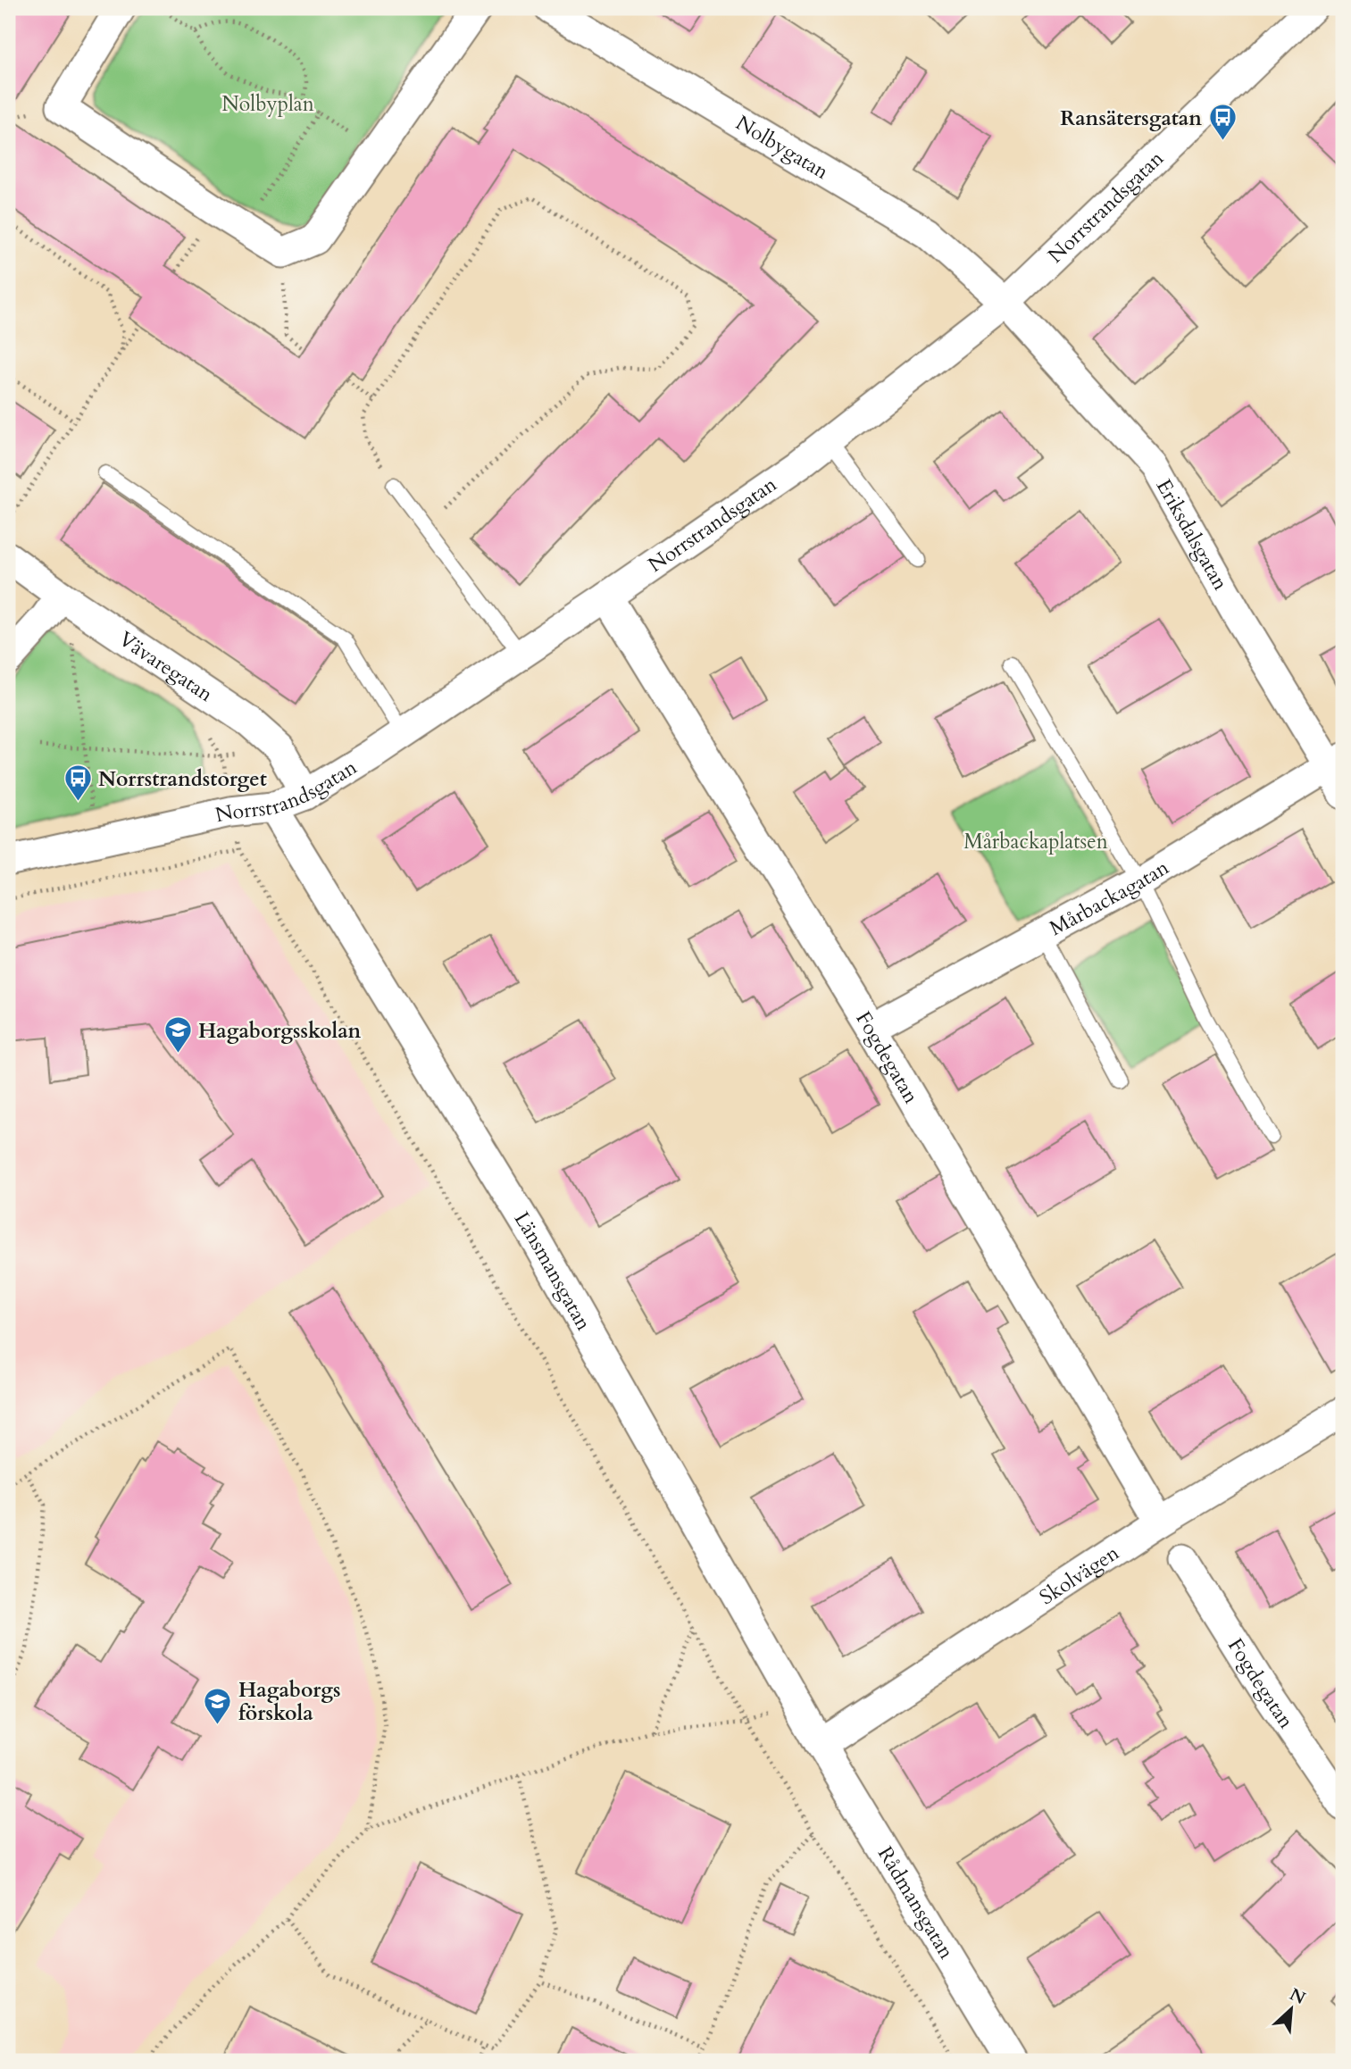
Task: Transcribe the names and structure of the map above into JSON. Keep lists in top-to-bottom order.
{
  "streets": {
    "street": [
      "Nolbygatan",
      "Norrstrandsgatan",
      "Eriksdalsgatan",
      "Vävaregatan",
      "Mårbackagatan",
      "Fogdegatan",
      "Länsmansgatan",
      "Skolvägen",
      "Rådmansgatan"
    ]
  },
  "crossings": [
    ["Nolbygatan", "Norrstrandsgatan"],
    ["Nolbygatan", "Eriksdalsgatan"],
    ["Norrstrandsgatan", "Eriksdalsgatan"],
    ["Norrstrandsgatan", "Vävaregatan"],
    ["Norrstrandsgatan", "Fogdegatan"],
    ["Norrstrandsgatan", "Länsmansgatan"],
    ["Eriksdalsgatan", "Mårbackagatan"],
    ["Mårbackagatan", "Fogdegatan"],
    ["Fogdegatan", "Skolvägen"],
    ["Länsmansgatan", "Skolvägen"],
    ["Länsmansgatan", "Rådmansgatan"],
    ["Skolvägen", "Rådmansgatan"]
  ],
  "parks": ["Nolbyplan", "Mårbackaplatsen"],
  "places": {
    "bus stop": ["Ransätersgatan", "Norrstrandstorget"],
    "school or university": ["Hagaborgsskolan", "Hagaborgs förskola"]
  },
  "north": "top right"
}
